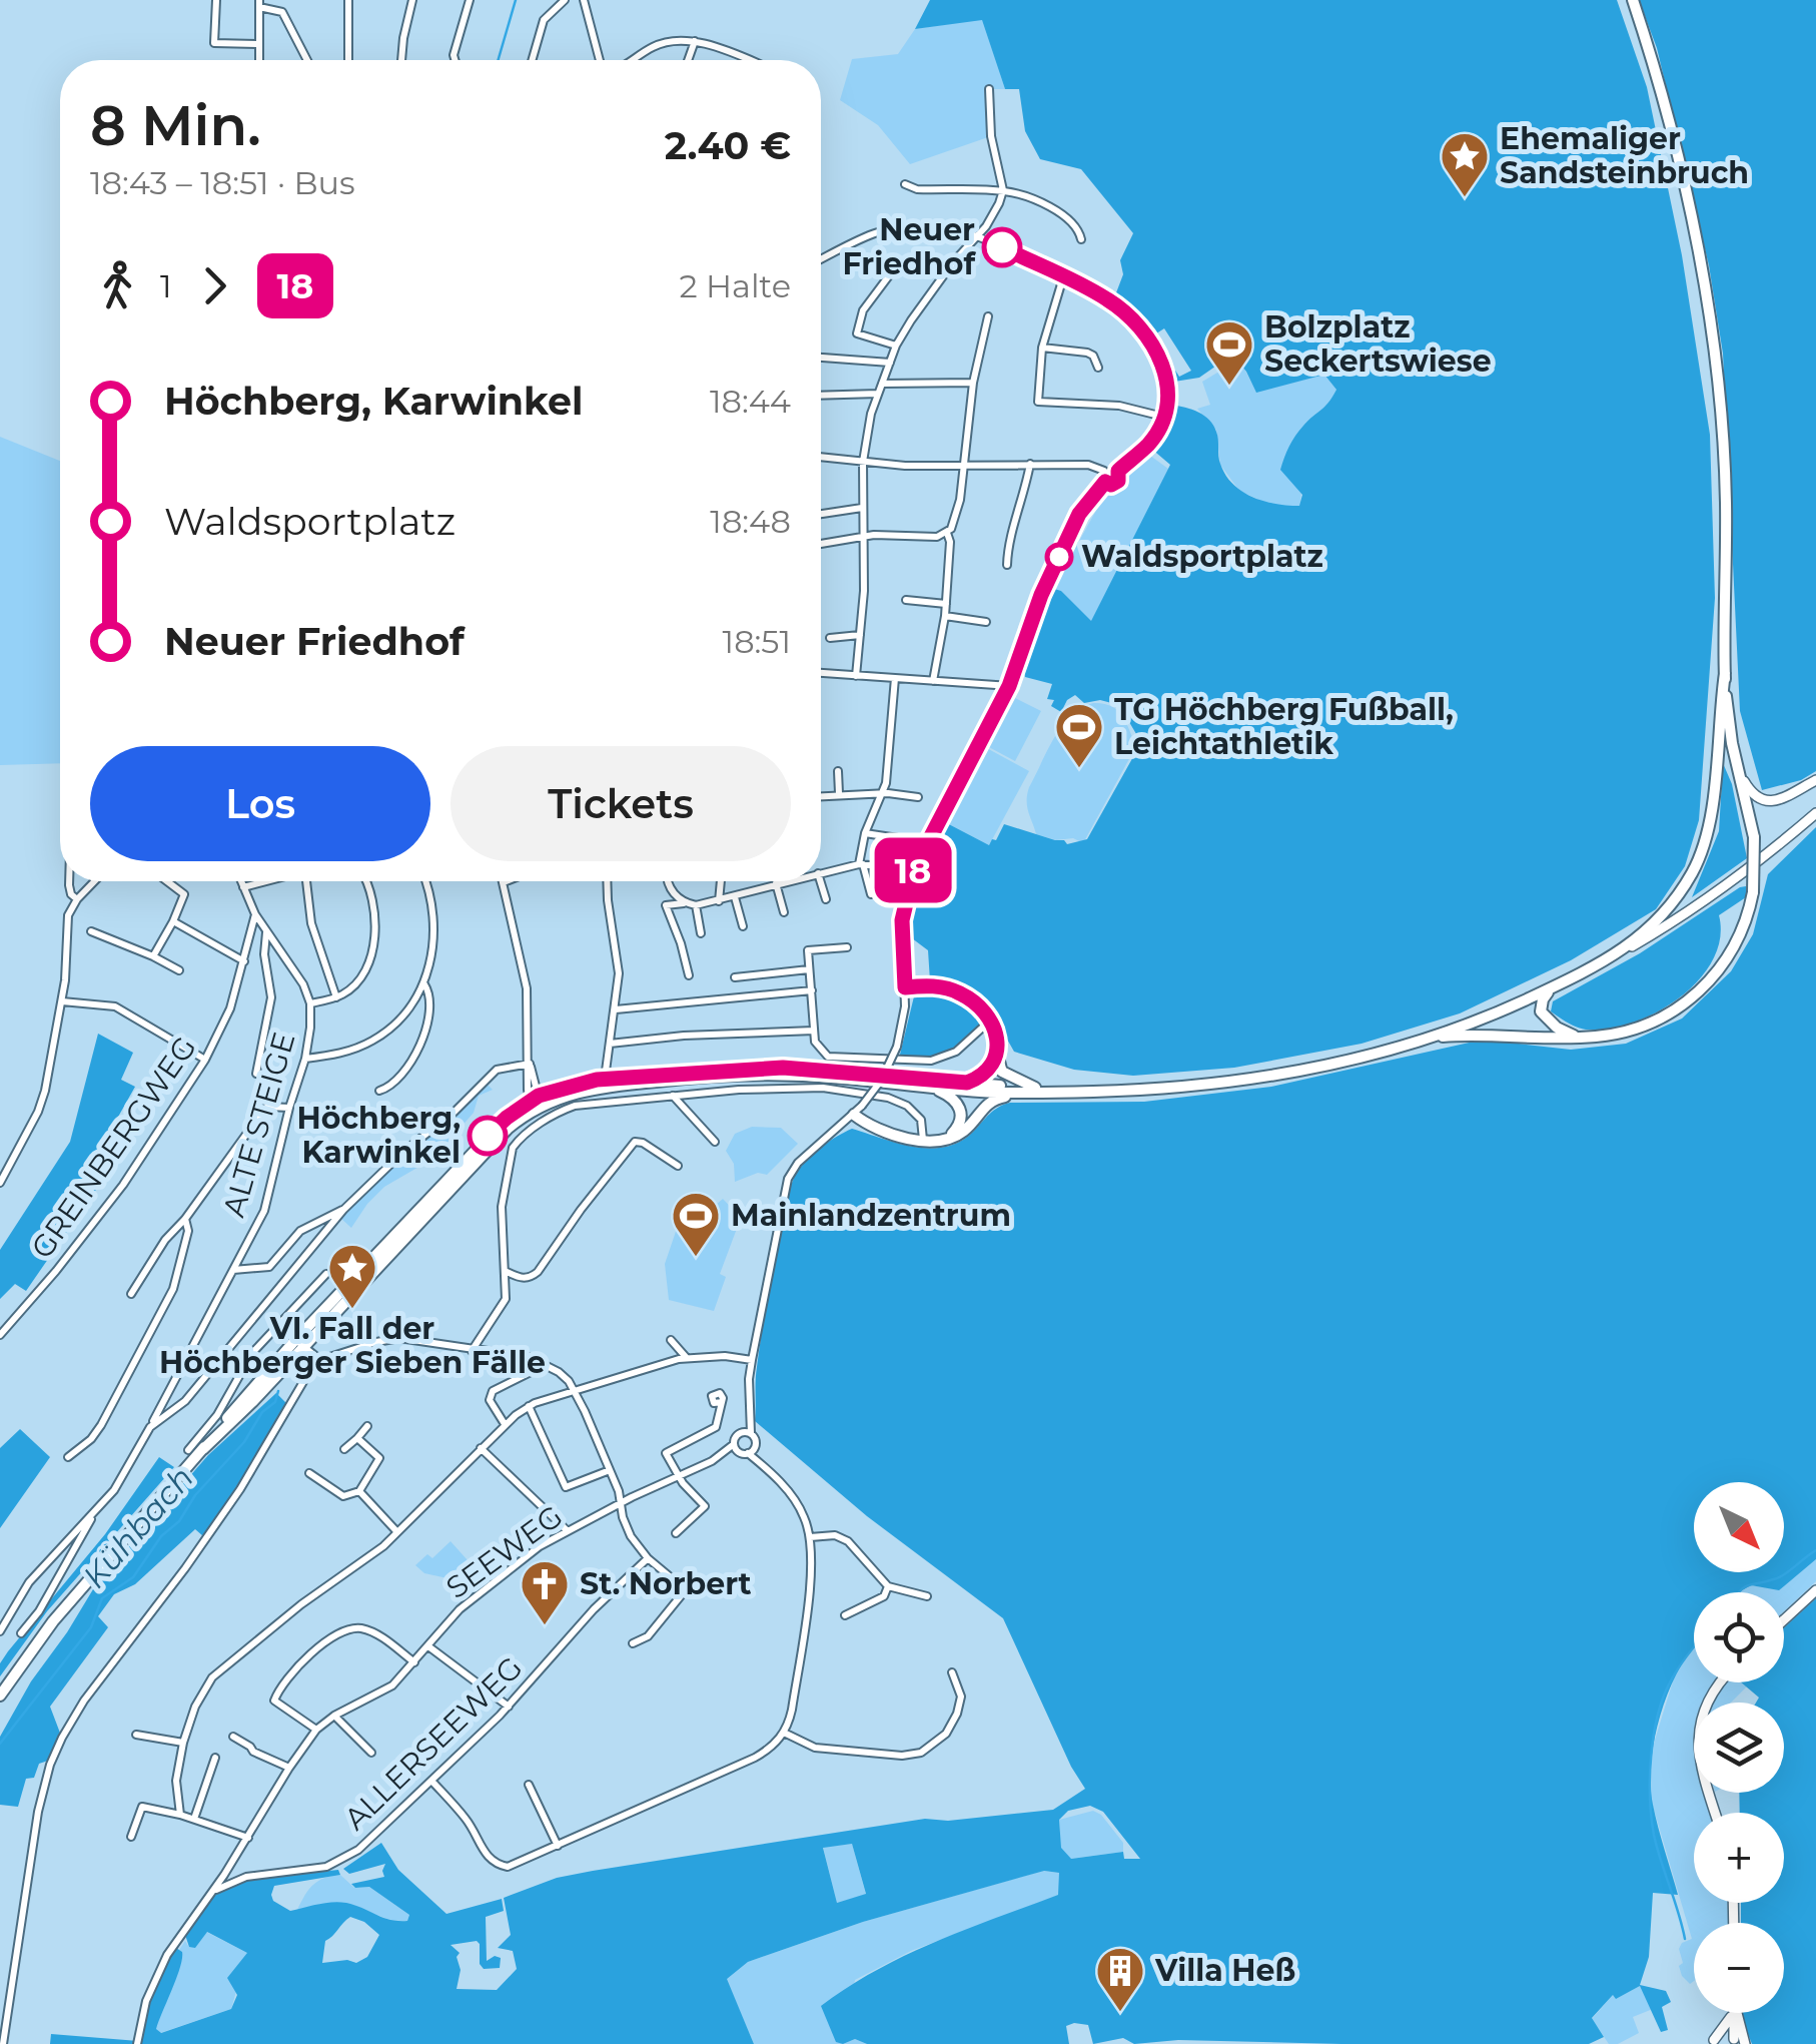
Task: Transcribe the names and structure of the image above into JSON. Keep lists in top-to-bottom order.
{
  "streets": {
    "street": [
      "ALTE STEIGE",
      "GREINBERGWEG",
      "SEEWEG",
      "ALLERSEEWEG"
    ]
  },
  "crossings": [
    ["ALTE STEIGE", "GREINBERGWEG"],
    ["SEEWEG", "ALLERSEEWEG"]
  ],
  "water": ["Kühbach"],
  "places": {
    "place": ["Ehemaliger Sandsteinbruch", "VI. Fall der Höchberger Sieben Fälle"],
    "other": ["Neuer Friedhof", "Waldsportplatz", "Höchberg, Karwinkel"],
    "sports": ["Bolzplatz Seckertswiese", "TG Höchberg Fußball, Leichtathletik", "Mainlandzentrum"],
    "church": ["St. Norbert"],
    "building": ["Villa Heß"]
  },
  "lines": ["bus line 18"],
  "north": "bottom right",
  "page": {
    "on_map": "18",
    "heading": ["8 Min.", "18:43 – 18:51 · Bus", "2.40 €"],
    "legs": ["1", "18", "2 Halte"],
    "list": [
      {
        "name": "Höchberg, Karwinkel",
        "value": "18:44"
      },
      {
        "name": "Waldsportplatz",
        "value": "18:48"
      },
      {
        "name": "Neuer Friedhof",
        "value": "18:51"
      }
    ],
    "buttons": ["Los", "Tickets"],
    "map_buttons": ["+", "−"]
  }
}
